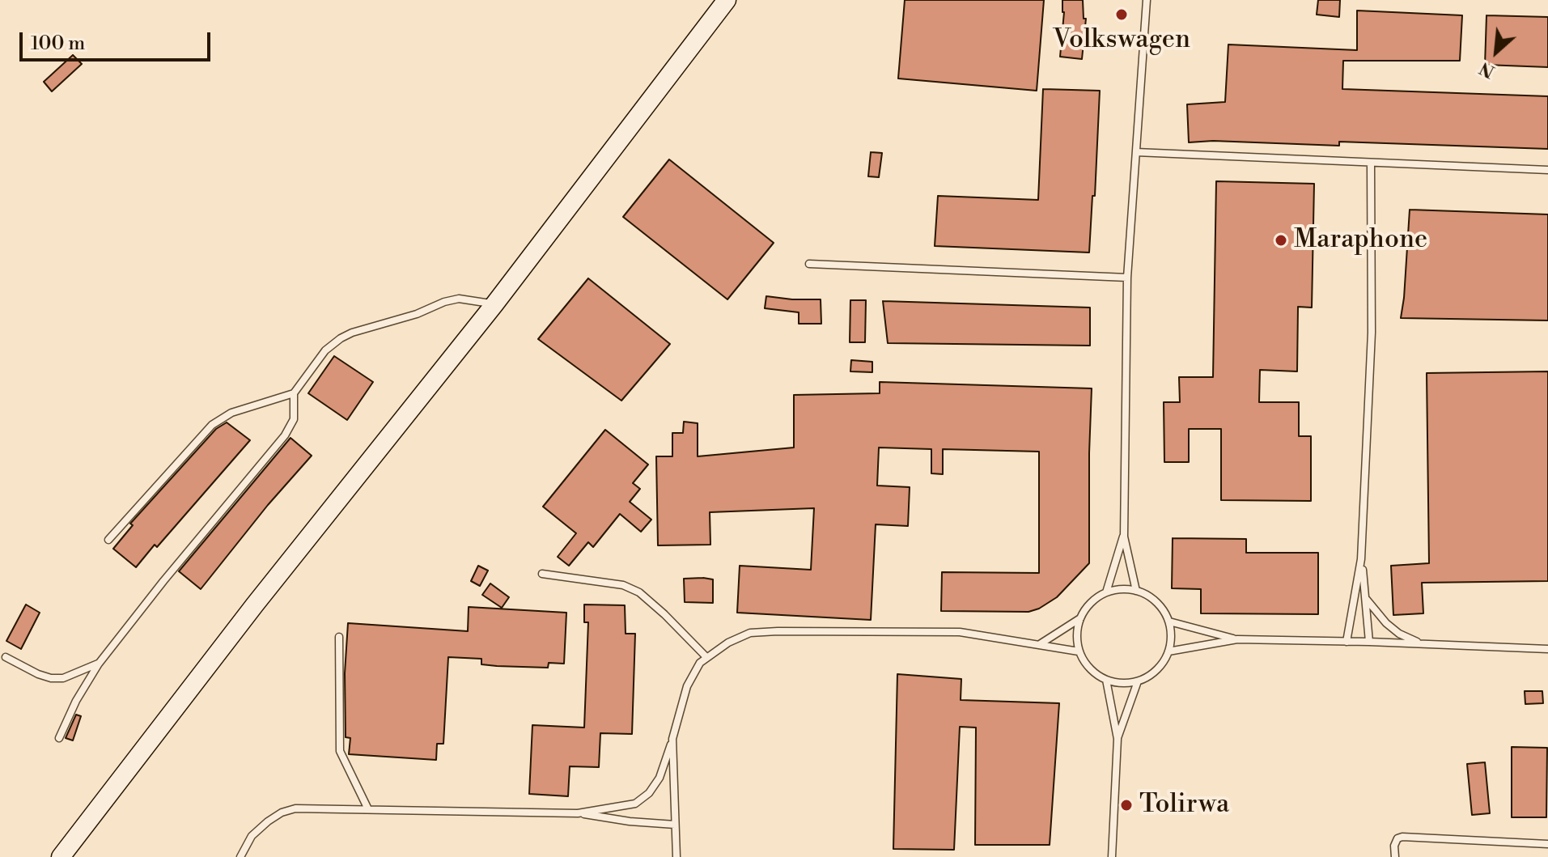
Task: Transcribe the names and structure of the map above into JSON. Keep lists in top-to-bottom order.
{
  "places": ["Volkswagen", "Maraphone", "Tolirwa"],
  "scale_bar": "100 m",
  "north": "bottom left"
}
